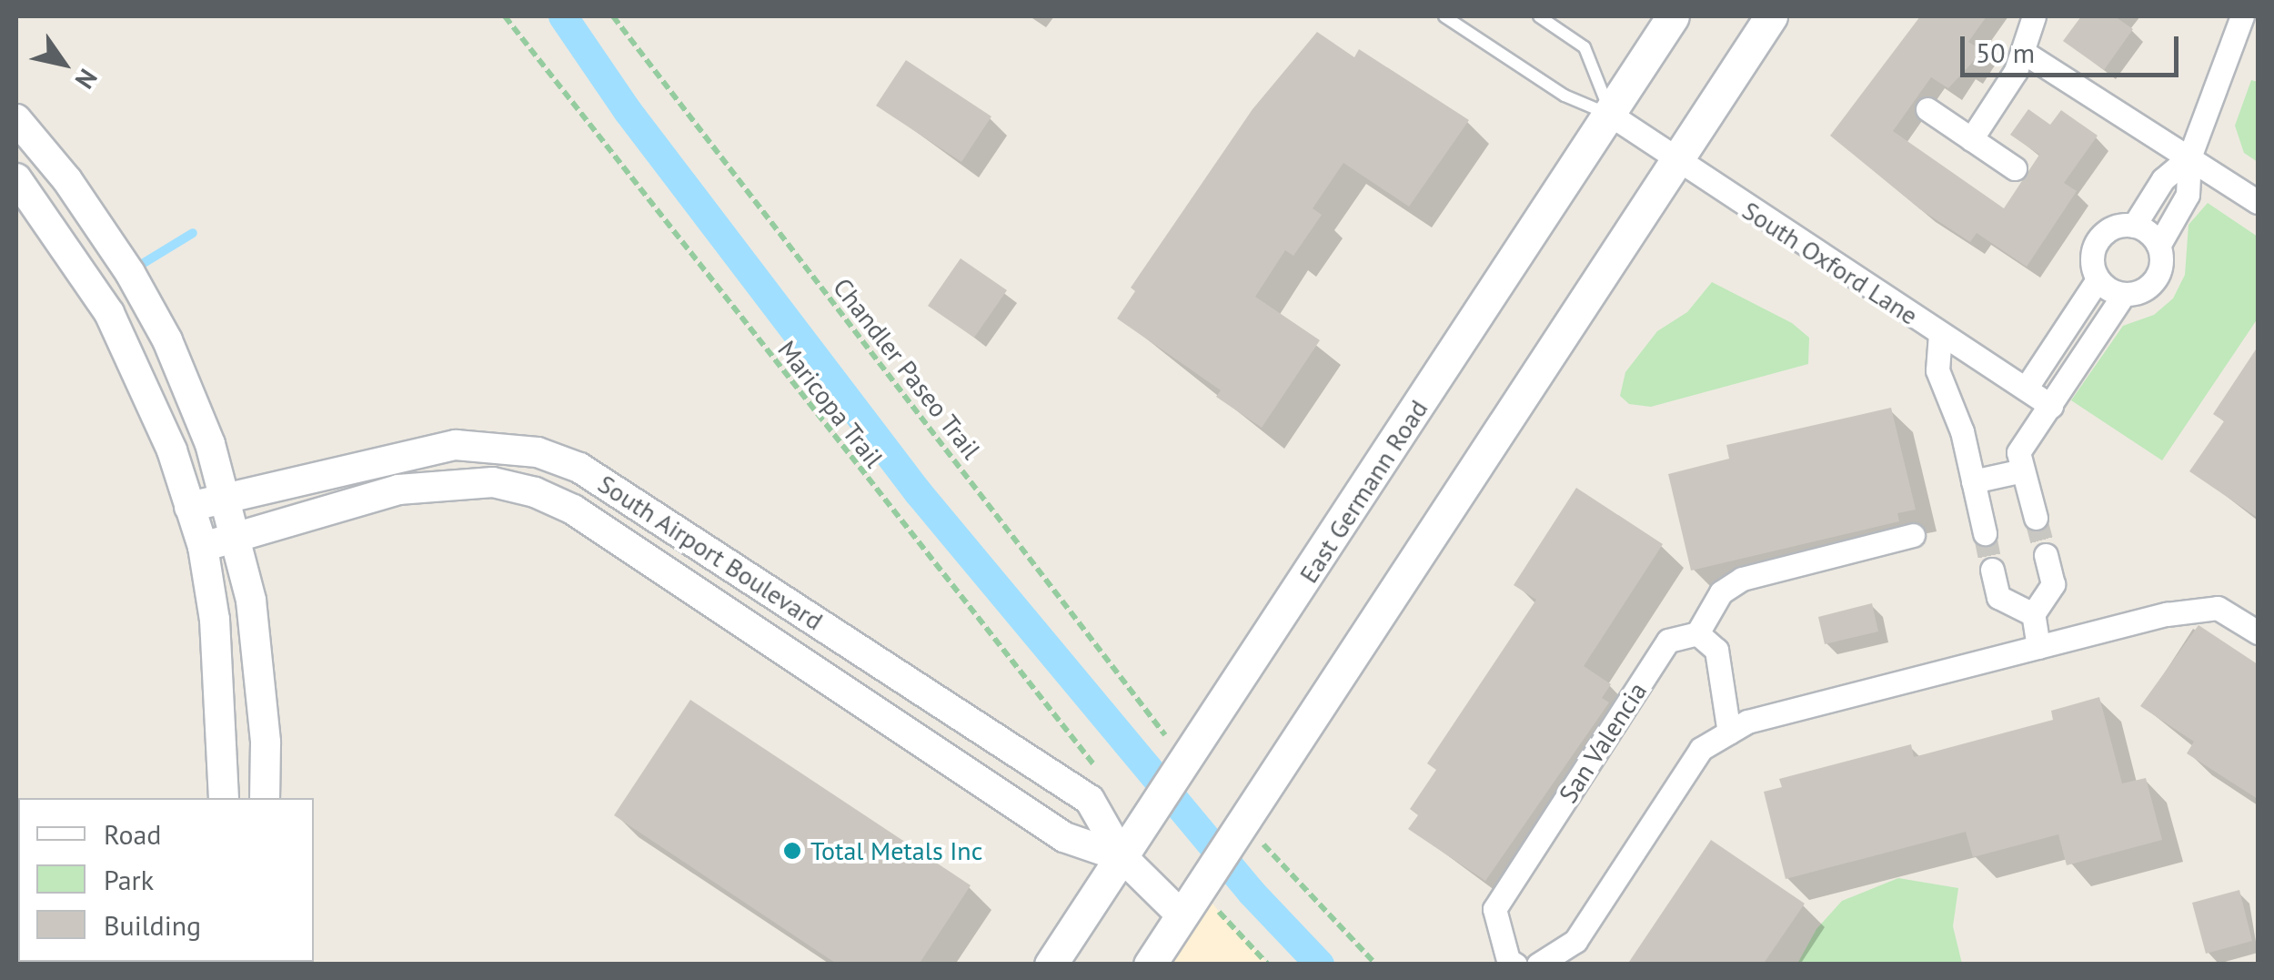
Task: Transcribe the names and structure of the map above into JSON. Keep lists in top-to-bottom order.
{
  "streets": {
    "main road": ["East Germann Road"],
    "street": ["South Oxford Lane", "South Airport Boulevard", "San Valencia"],
    "path": ["Chandler Paseo Trail", "Maricopa Trail"]
  },
  "crossings": [
    ["South Oxford Lane", "East Germann Road"],
    ["Chandler Paseo Trail", "East Germann Road"],
    ["East Germann Road", "South Airport Boulevard"]
  ],
  "places": ["Total Metals Inc"],
  "legend": ["Road", "Park", "Building"],
  "scale_bar": "50 m",
  "north": "bottom right"
}
